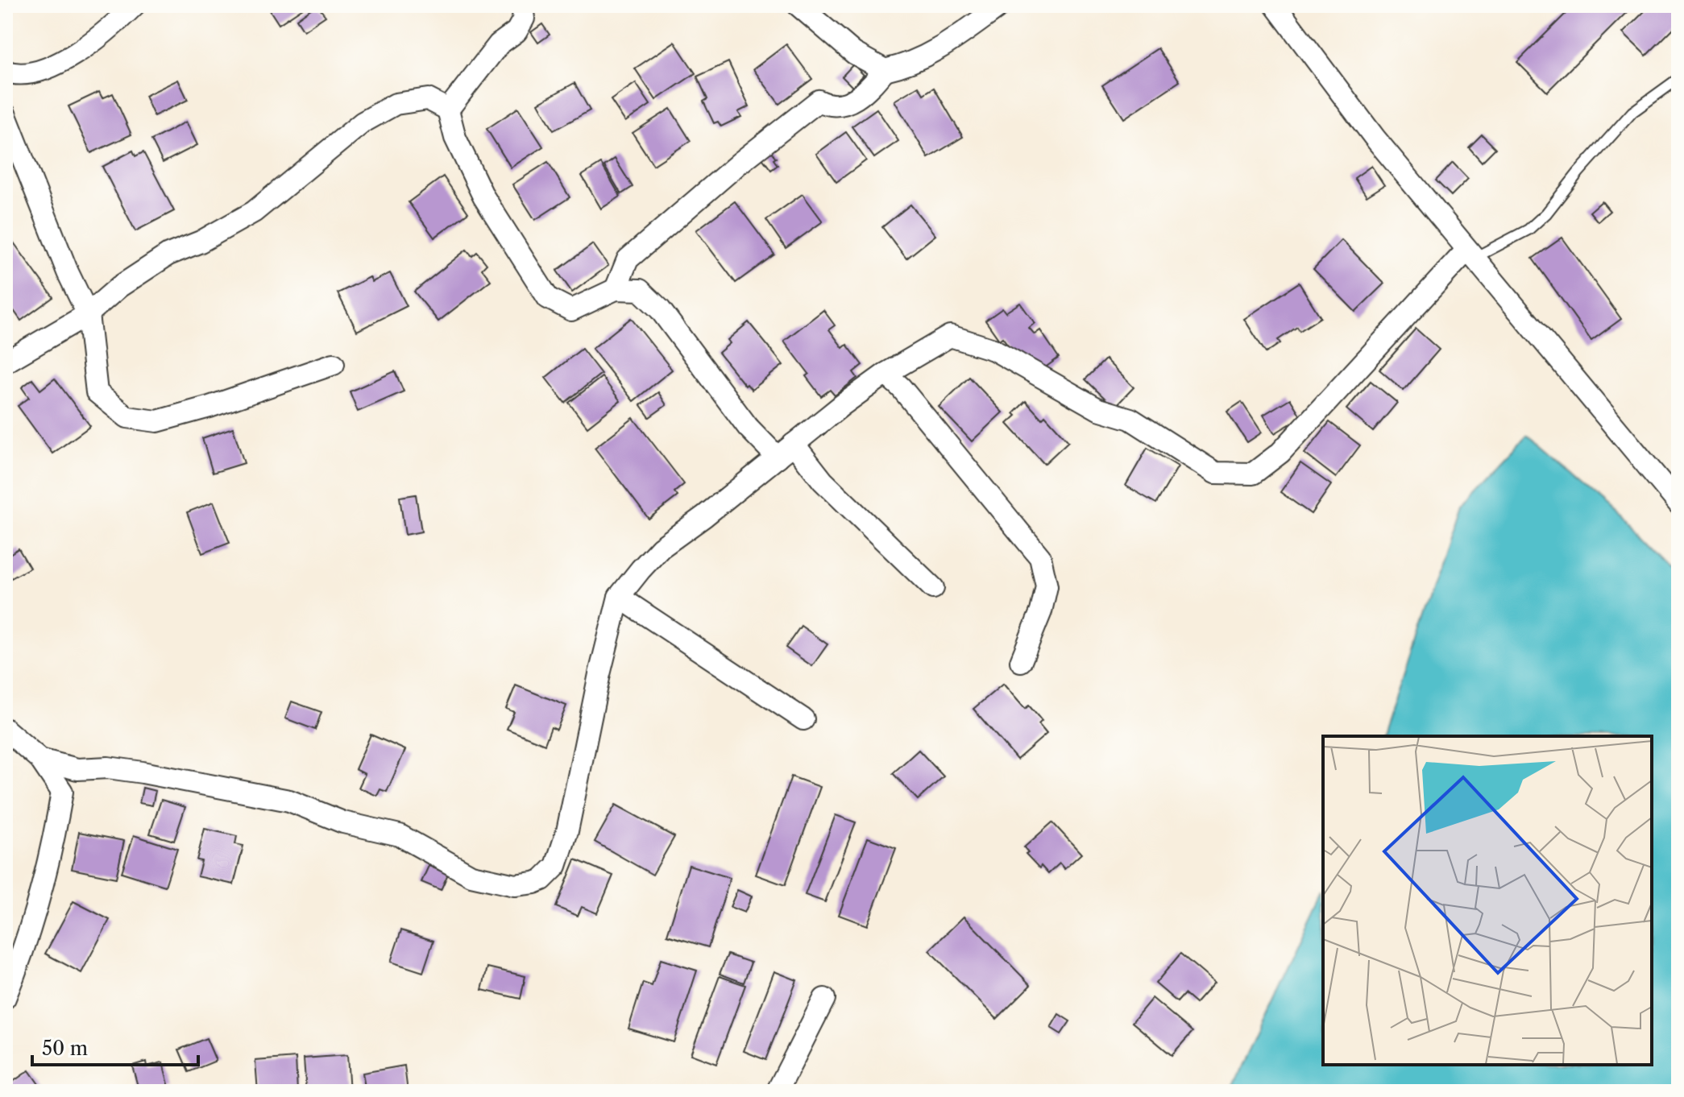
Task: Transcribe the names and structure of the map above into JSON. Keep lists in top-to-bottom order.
{
  "scale_bar": "50 m"
}
